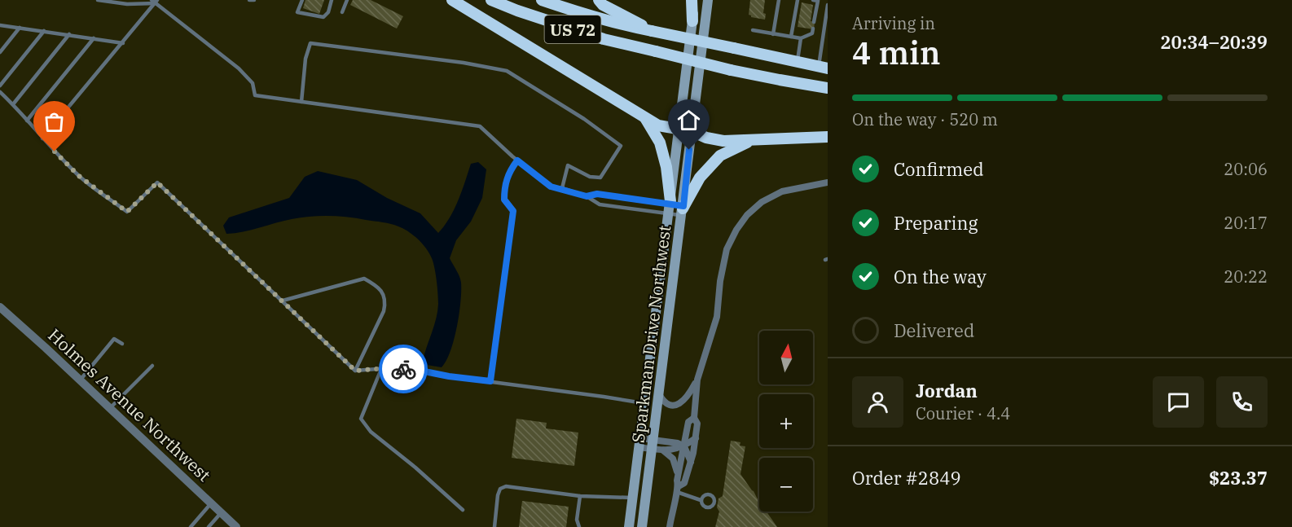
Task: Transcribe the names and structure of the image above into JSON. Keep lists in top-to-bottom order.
{
  "streets": {
    "highway": ["US 72"],
    "main road": ["Sparkman Drive Northwest"],
    "street": ["Holmes Avenue Northwest"]
  },
  "north": "top",
  "page": {
    "heading": ["4 min", "Arriving in", "20:34–20:39"],
    "panel": [
      "Jordan",
      "Courier · 4.4",
      "Order #2849",
      "$23.37"
    ],
    "bar": "On the way · 520 m",
    "list": [
      ["Confirmed", "20:06"],
      ["Preparing", "20:17"],
      ["On the way", "20:22"],
      "Delivered"
    ],
    "map_buttons": ["+", "−"]
  }
}
